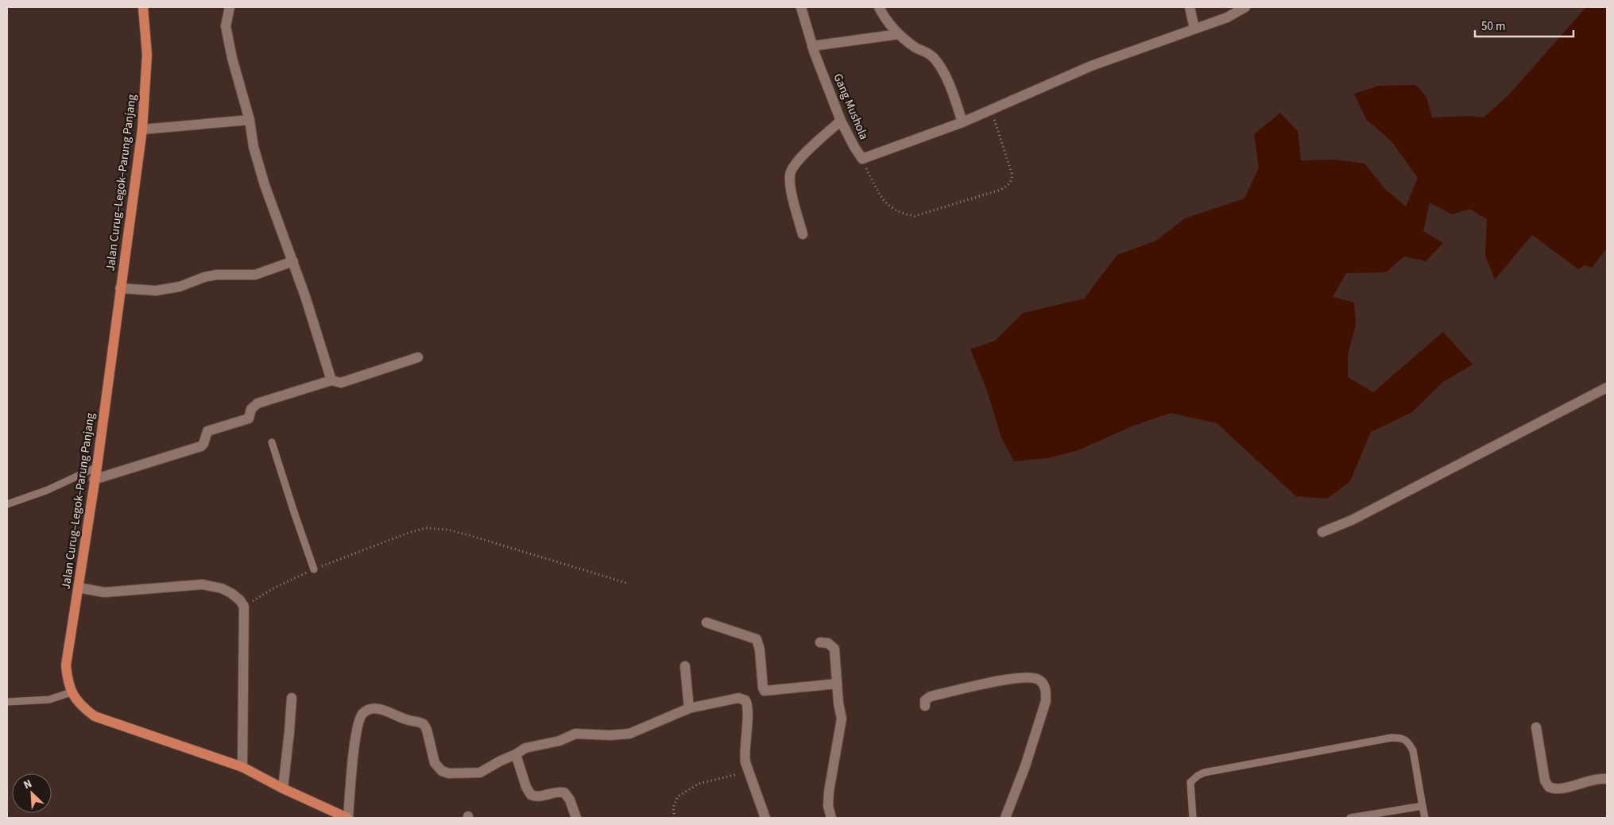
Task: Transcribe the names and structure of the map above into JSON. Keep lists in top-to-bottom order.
{
  "streets": {
    "main road": ["Jalan Curug–Legok–Parung Panjang"],
    "street": ["Gang Mushola"]
  },
  "scale_bar": "50 m",
  "north": "top left"
}
